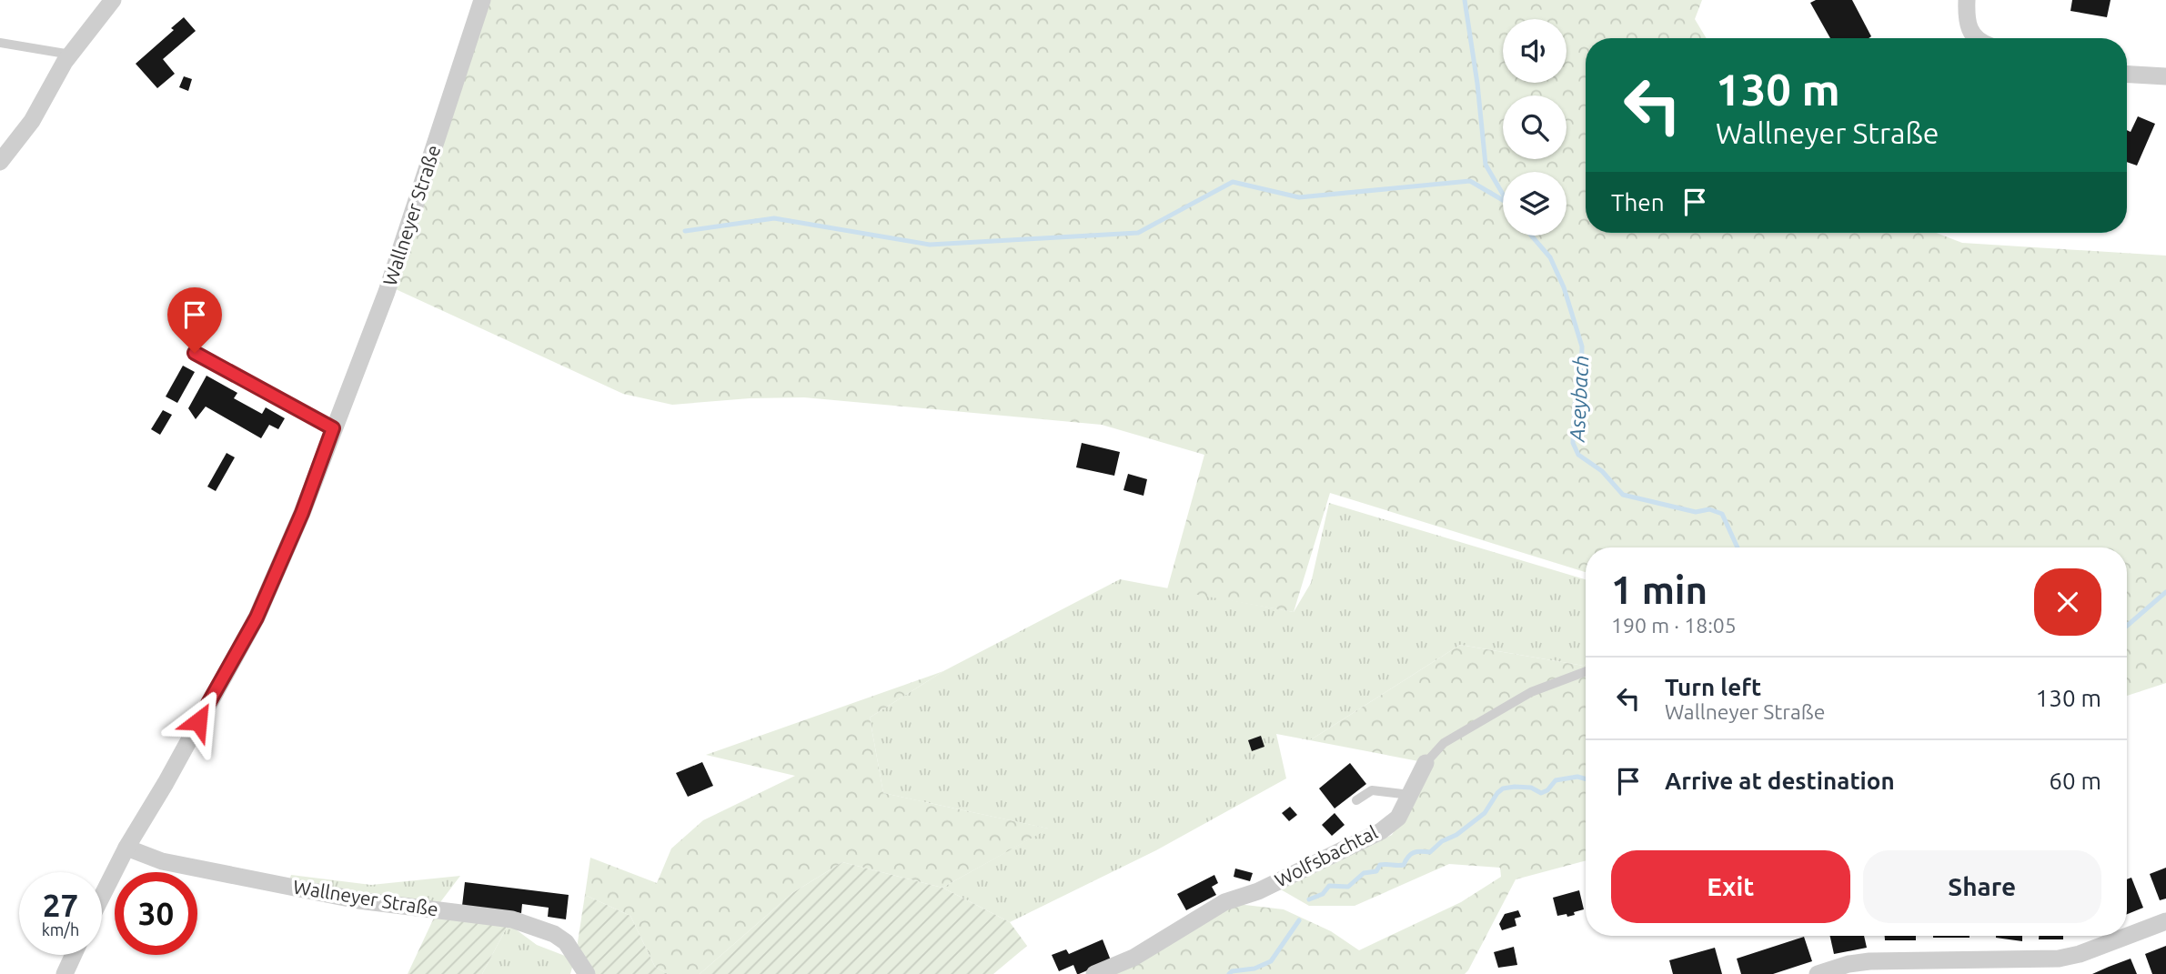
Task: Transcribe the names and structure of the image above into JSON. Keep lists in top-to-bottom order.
{
  "streets": {
    "street": ["Wallneyer Straße", "Wolfsbachtal"]
  },
  "water": ["Aseybach"],
  "page": {
    "turn": ["130 m", "Wallneyer Straße"],
    "then": "Then",
    "heading": ["1 min", "190 m · 18:05"],
    "list": [
      {
        "name": "Turn left",
        "note": "Wallneyer Straße",
        "value": "130 m"
      },
      {
        "name": "Arrive at destination",
        "value": "60 m"
      }
    ],
    "buttons": ["Exit", "Share"],
    "speed": "27 km/h",
    "limit": "30"
  }
}
